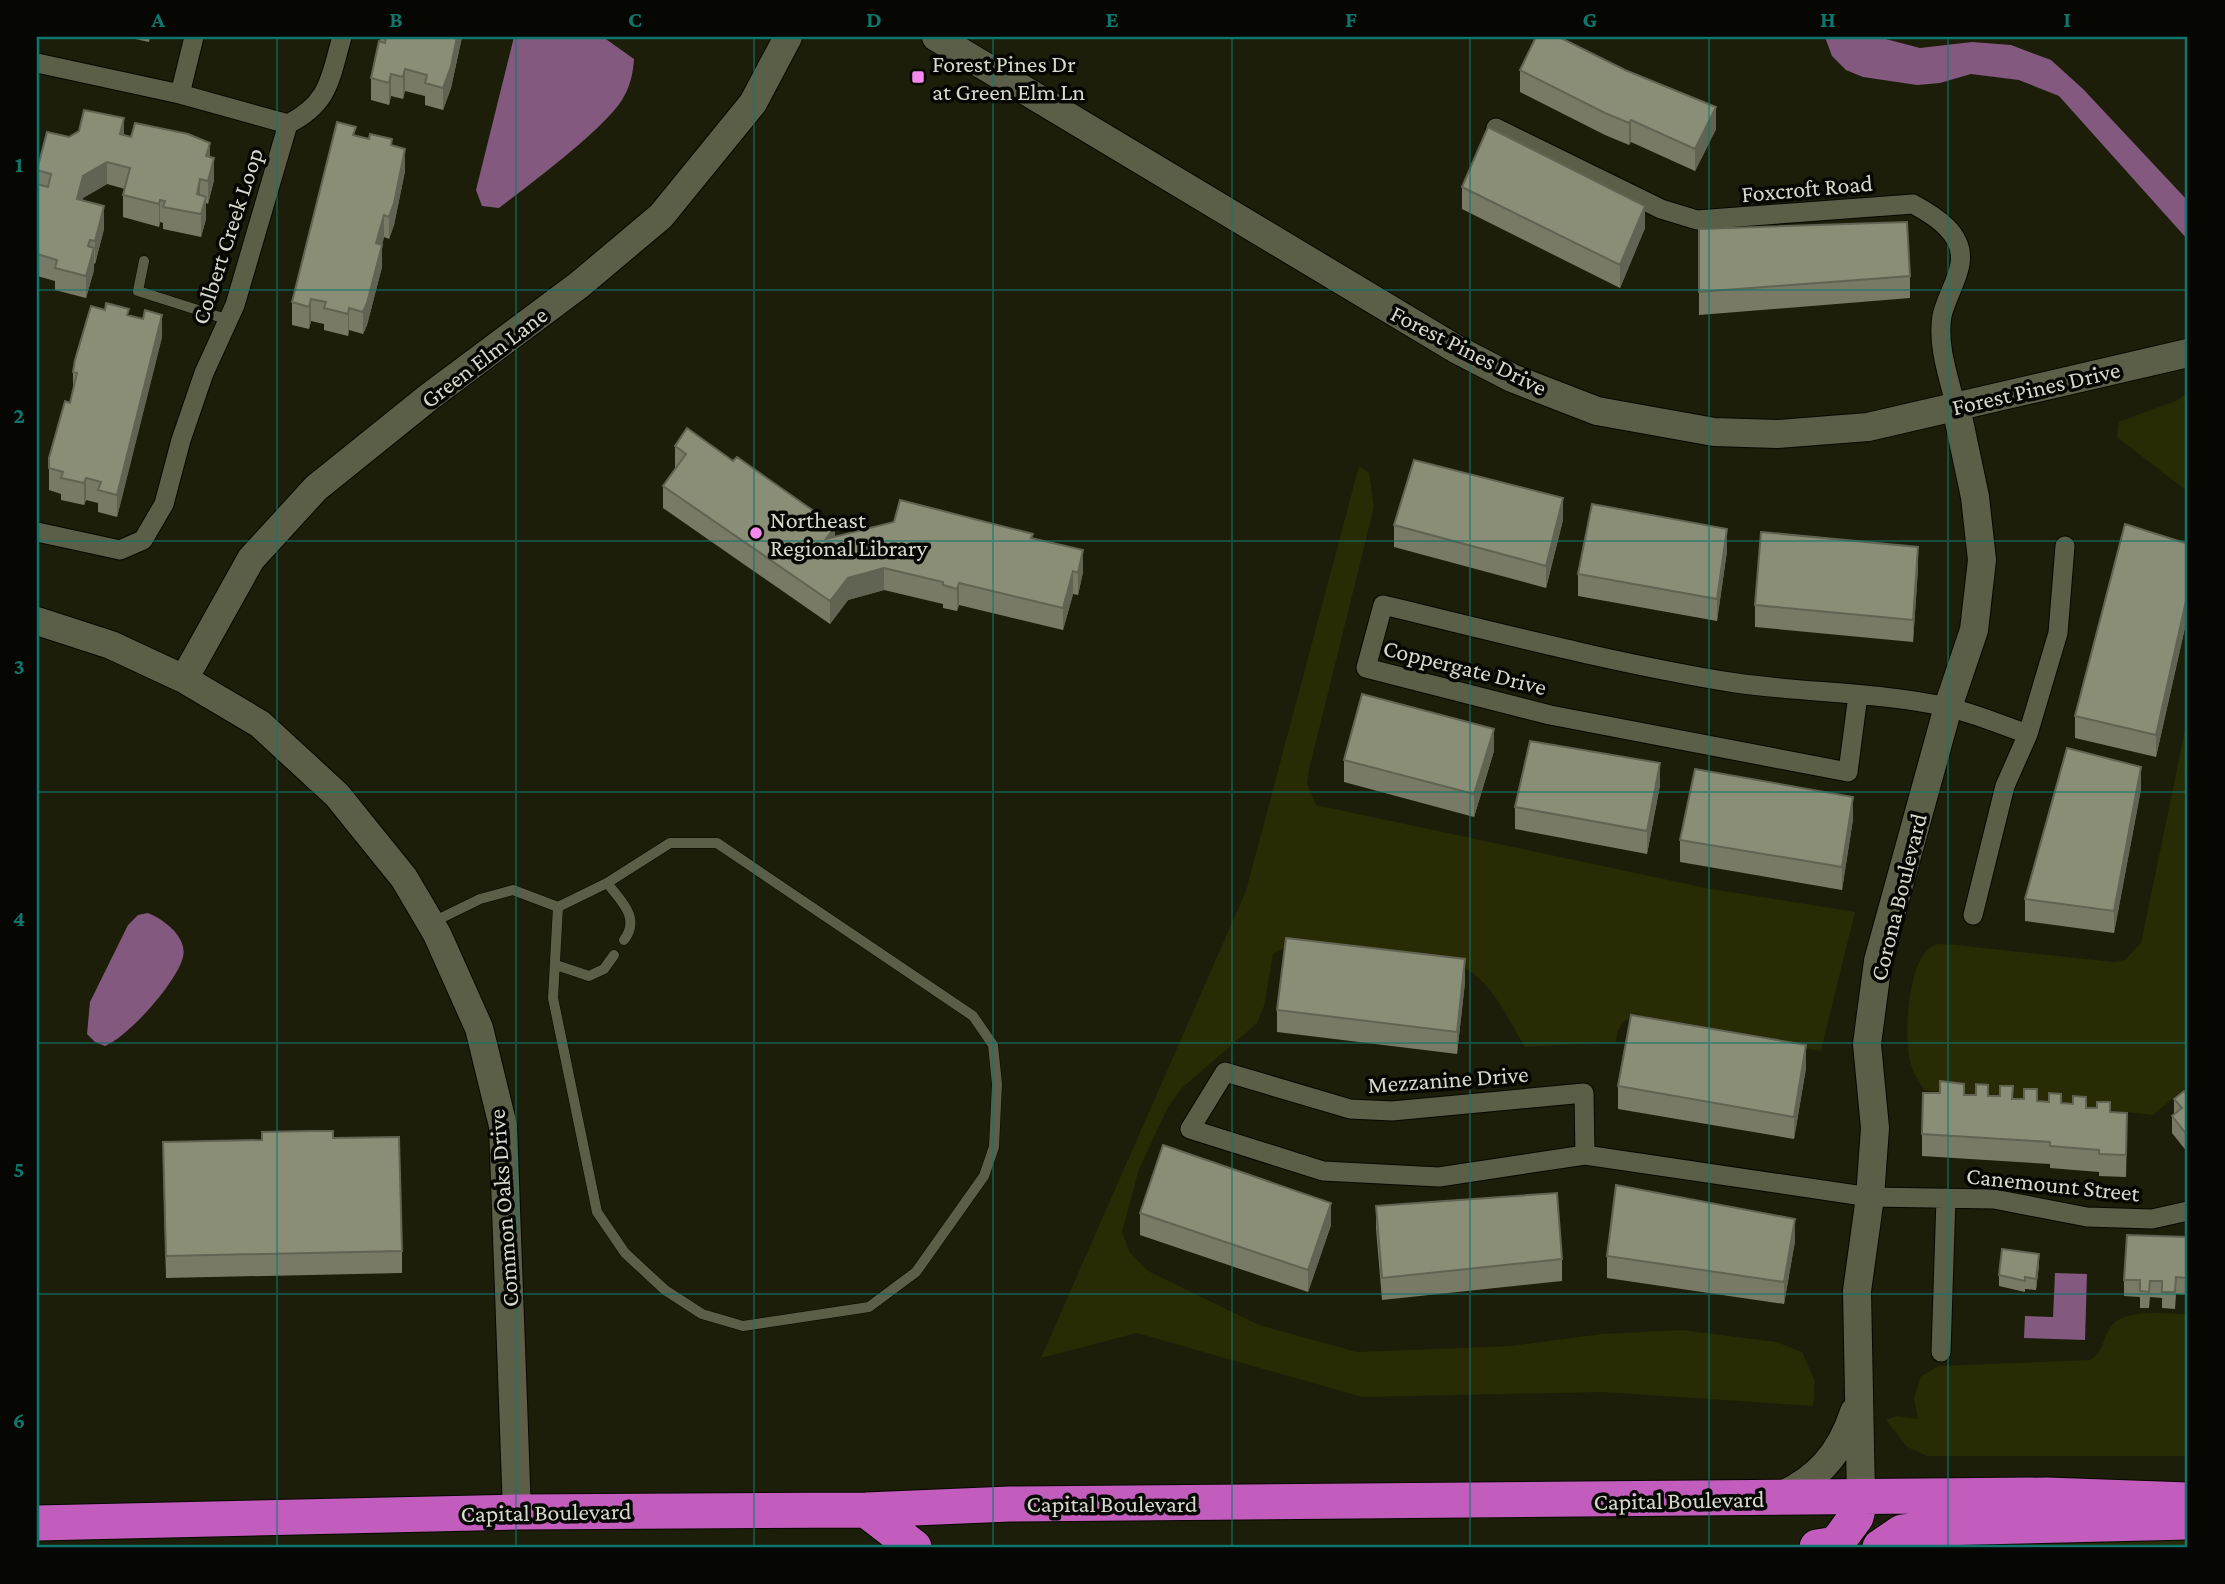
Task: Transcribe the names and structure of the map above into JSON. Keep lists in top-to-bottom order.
{
  "streets": {
    "highway": ["Capital Boulevard"],
    "street": [
      "Foxcroft Road",
      "Colbert Creek Loop",
      "Forest Pines Drive",
      "Green Elm Lane",
      "Coppergate Drive",
      "Corona Boulevard",
      "Mezzanine Drive",
      "Canemount Street",
      "Common Oaks Drive"
    ]
  },
  "crossings": [
    ["Foxcroft Road", "Forest Pines Drive"],
    ["Foxcroft Road", "Corona Boulevard"],
    ["Forest Pines Drive", "Corona Boulevard"],
    ["Green Elm Lane", "Common Oaks Drive"],
    ["Coppergate Drive", "Corona Boulevard"],
    ["Corona Boulevard", "Mezzanine Drive"],
    ["Corona Boulevard", "Canemount Street"],
    ["Corona Boulevard", "Capital Boulevard"],
    ["Mezzanine Drive", "Canemount Street"],
    ["Common Oaks Drive", "Capital Boulevard"]
  ],
  "places": {
    "transit": ["Forest Pines Dr at Green Elm Ln"],
    "other": ["Northeast Regional Library"]
  },
  "grid": {
    "columns": [
      "A",
      "B",
      "C",
      "D",
      "E",
      "F",
      "G",
      "H",
      "I"
    ],
    "rows": [
      "1",
      "2",
      "3",
      "4",
      "5",
      "6"
    ]
  }
}
